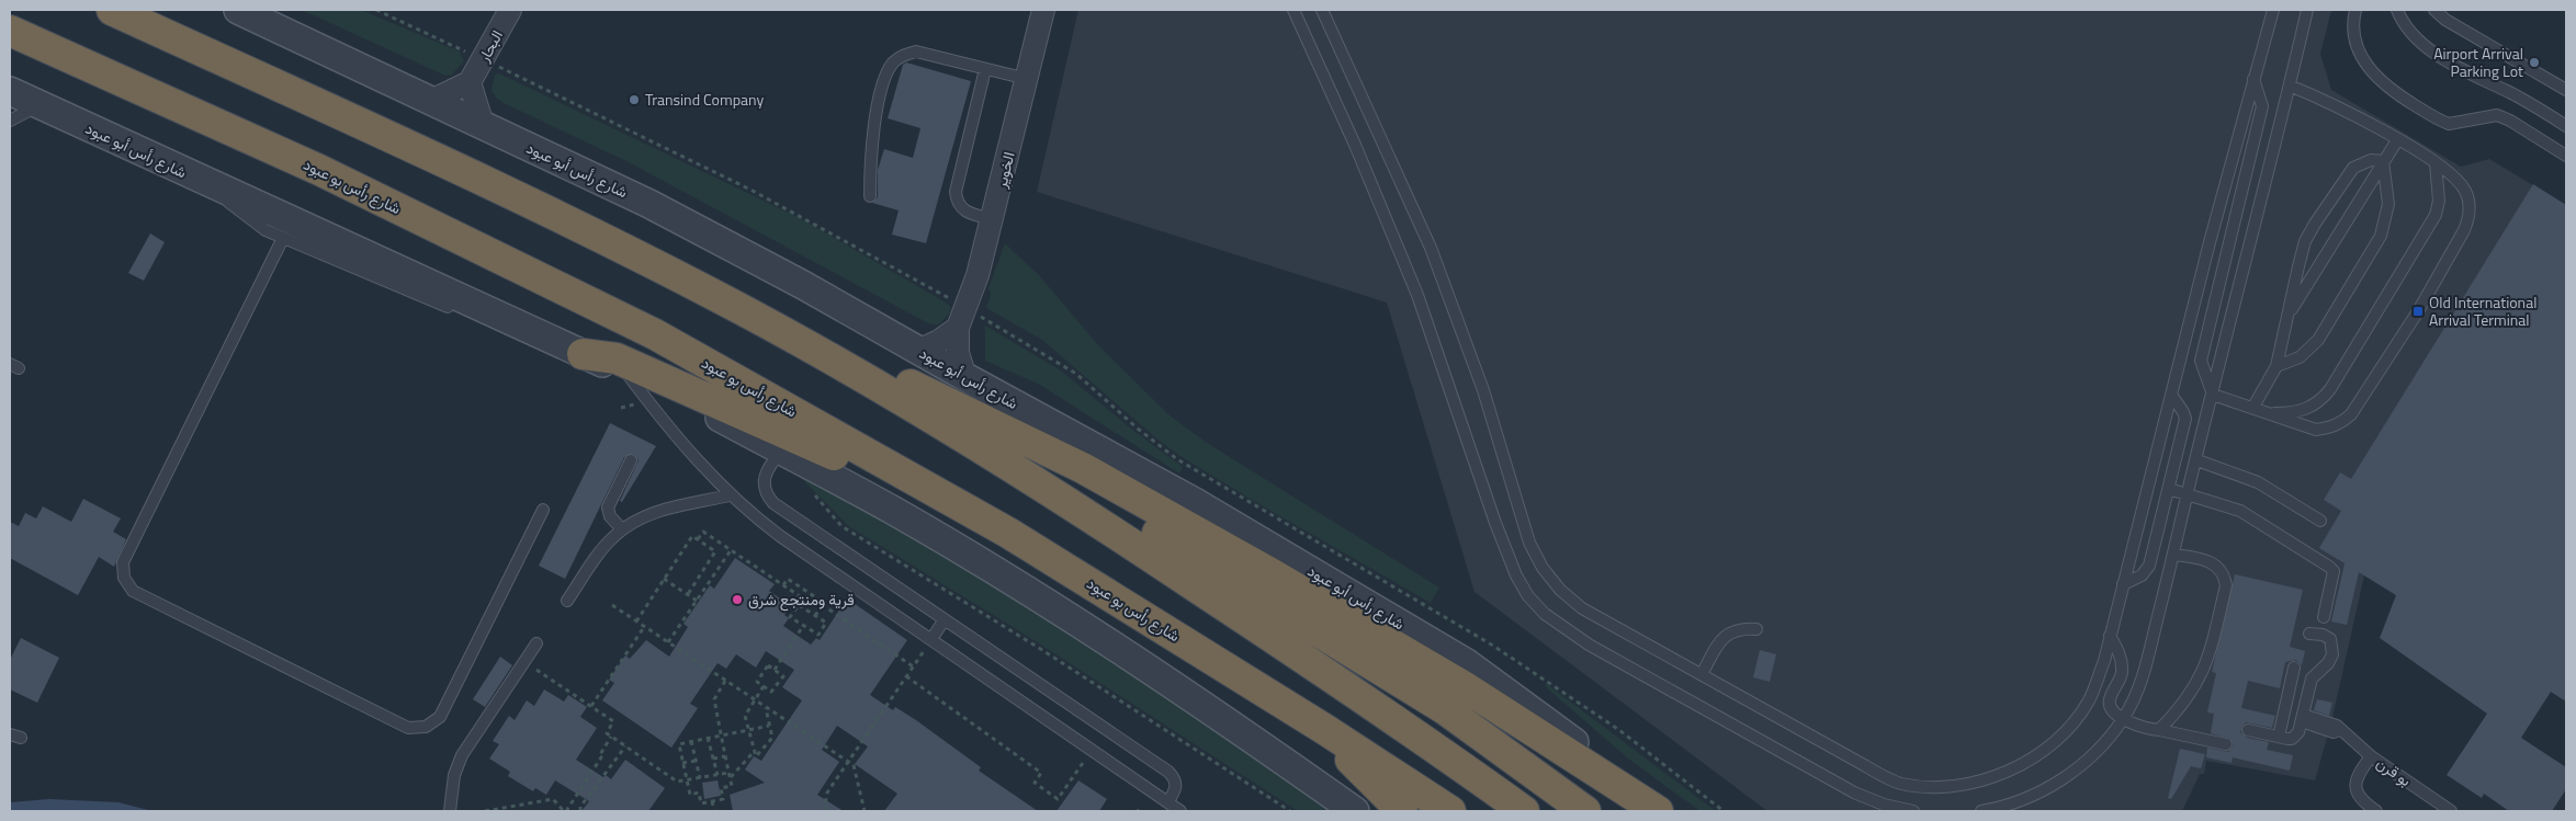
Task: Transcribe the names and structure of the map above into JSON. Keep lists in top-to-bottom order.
{
  "streets": {
    "highway": ["شارع رأس بو عبود"],
    "street": ["البحار", "شارع رأس أبو عبود", "الخوير"],
    "lane": ["بو قرن"]
  },
  "crossings": [
    ["شارع رأس أبو عبود", "الخوير"]
  ],
  "places": {
    "other": ["Airport Arrival Parking Lot", "Transind Company", "قرية ومنتجع شرق"],
    "transit": ["Old International Arrival Terminal"]
  }
}
